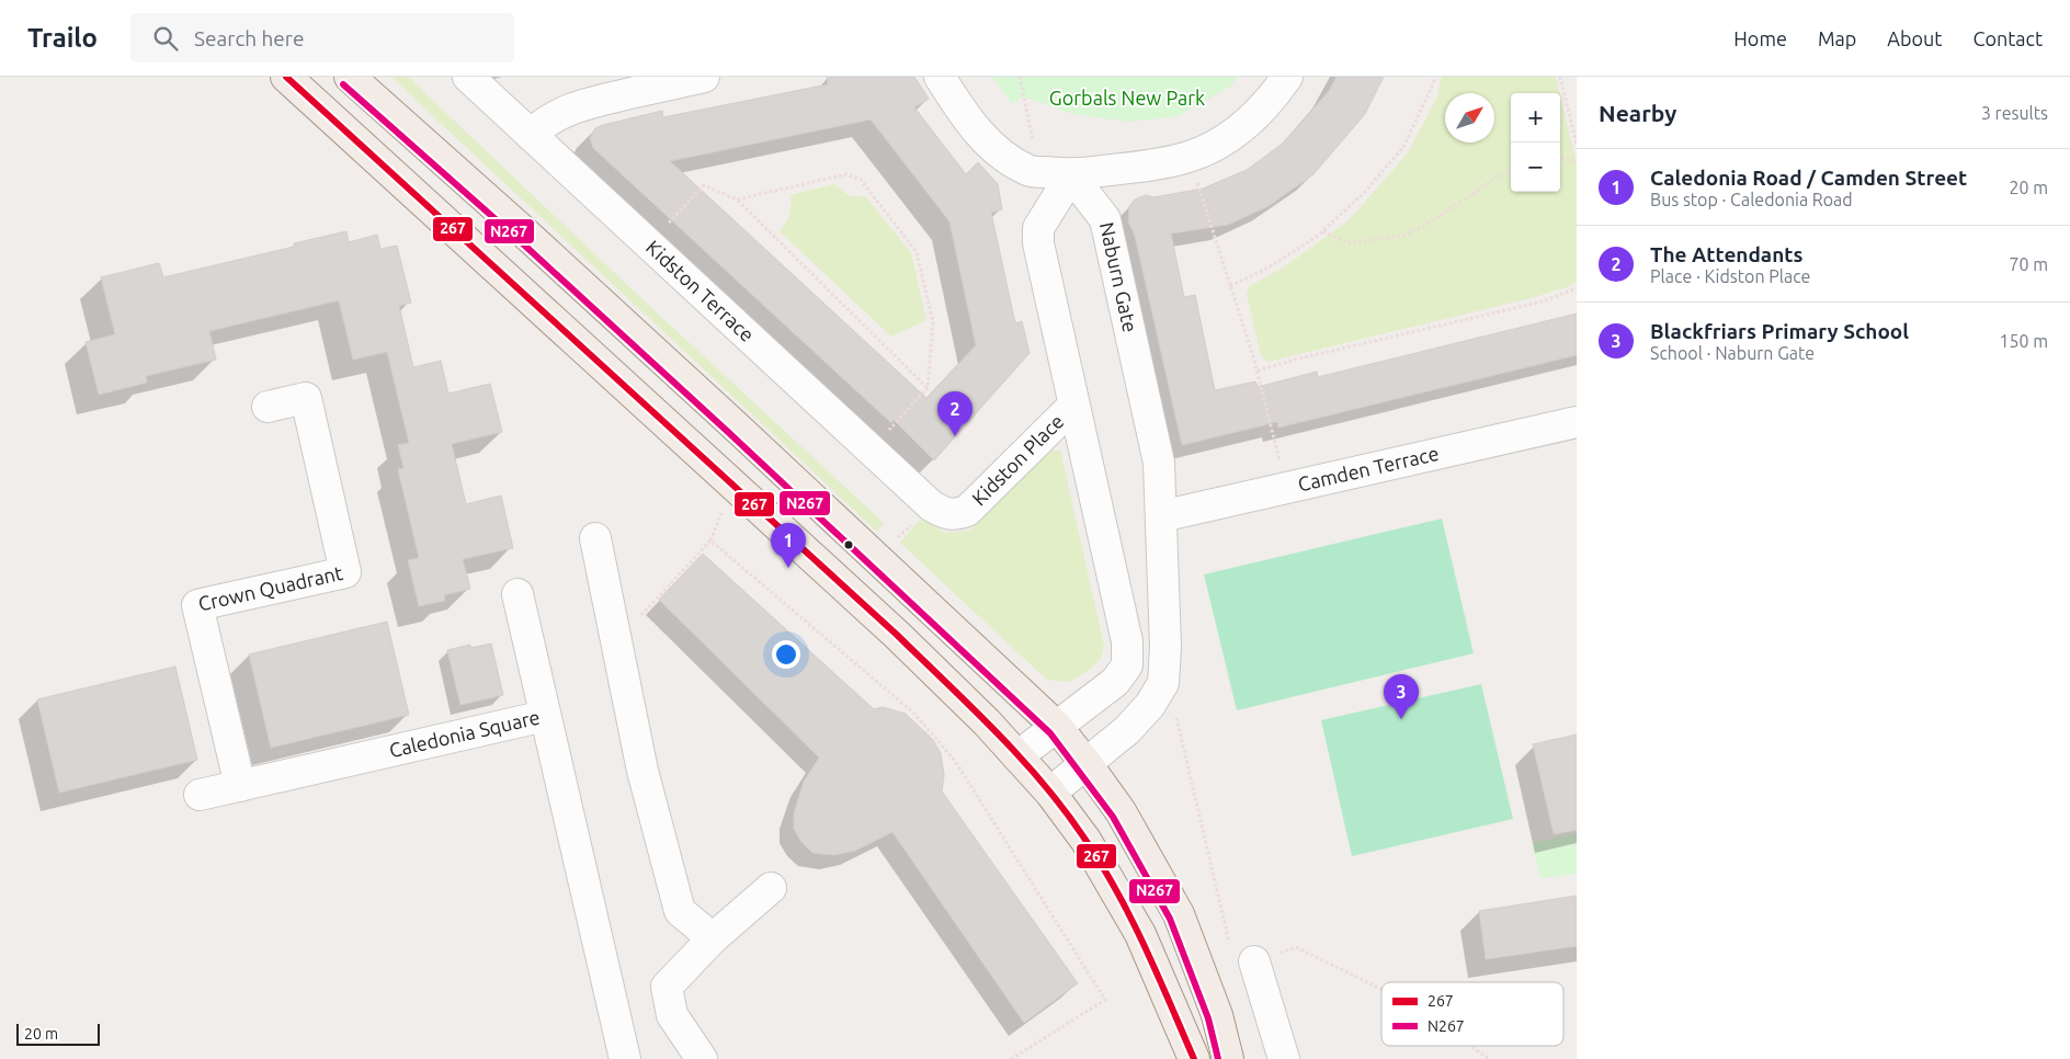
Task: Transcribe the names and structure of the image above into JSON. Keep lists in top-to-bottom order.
{
  "streets": {
    "street": [
      "Naburn Gate",
      "Kidston Terrace",
      "Kidston Place",
      "Camden Terrace",
      "Crown Quadrant",
      "Caledonia Square"
    ]
  },
  "crossings": [
    ["Naburn Gate", "Camden Terrace"],
    ["Kidston Terrace", "Kidston Place"],
    ["Crown Quadrant", "Caledonia Square"]
  ],
  "parks": ["Gorbals New Park"],
  "lines": ["transit line 267", "transit line N267"],
  "legend": ["267", "N267"],
  "scale_bar": "20 m",
  "north": "top right",
  "page": {
    "header": "Trailo",
    "search": "Search here",
    "nav": [
      "Home",
      "Map",
      "About",
      "Contact"
    ],
    "heading": ["Nearby", "3 results"],
    "map_buttons": ["+", "−"],
    "list": [
      {
        "mark": "1",
        "name": "Caledonia Road / Camden Street",
        "note": "Bus stop · Caledonia Road",
        "value": "20 m"
      },
      {
        "mark": "2",
        "name": "The Attendants",
        "note": "Place · Kidston Place",
        "value": "70 m"
      },
      {
        "mark": "3",
        "name": "Blackfriars Primary School",
        "note": "School · Naburn Gate",
        "value": "150 m"
      }
    ],
    "pins": ["2", "1", "3"],
    "scale": "20 m"
  }
}
